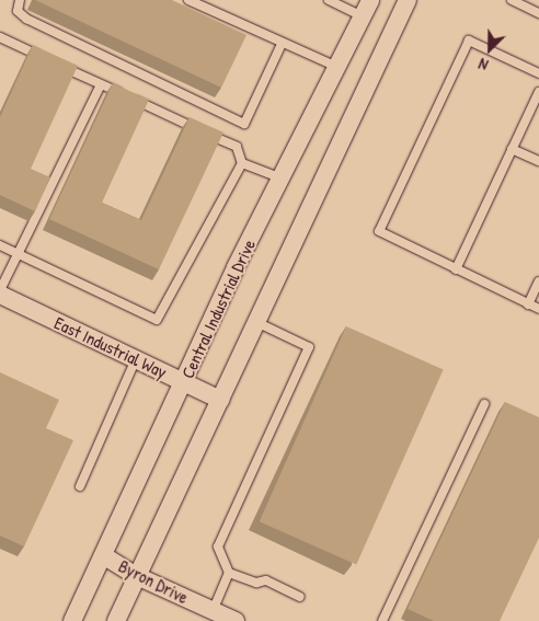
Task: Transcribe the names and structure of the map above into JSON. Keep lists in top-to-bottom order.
{
  "streets": {
    "street": ["Central Industrial Drive", "East Industrial Way", "Byron Drive"]
  },
  "crossings": [
    ["Central Industrial Drive", "East Industrial Way"],
    ["Central Industrial Drive", "Byron Drive"]
  ],
  "north": "bottom left"
}
